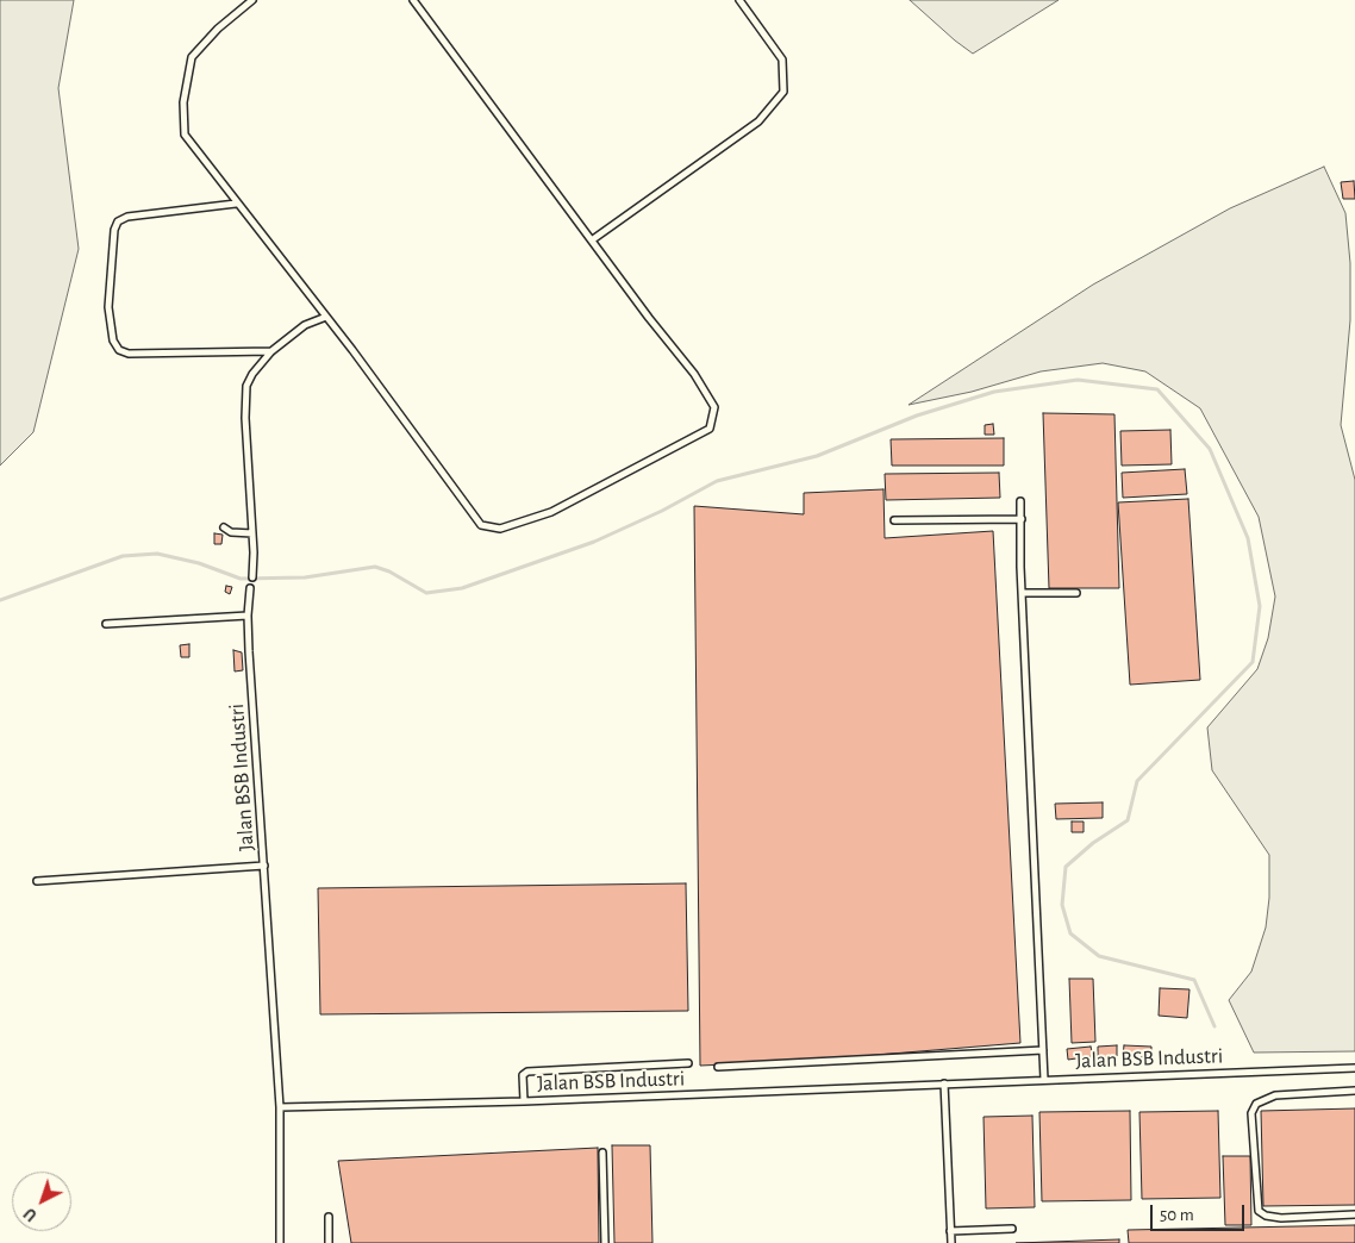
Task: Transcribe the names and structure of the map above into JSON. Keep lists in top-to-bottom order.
{
  "streets": {
    "lane": ["Jalan BSB Industri"]
  },
  "scale_bar": "50 m",
  "north": "bottom left"
}
